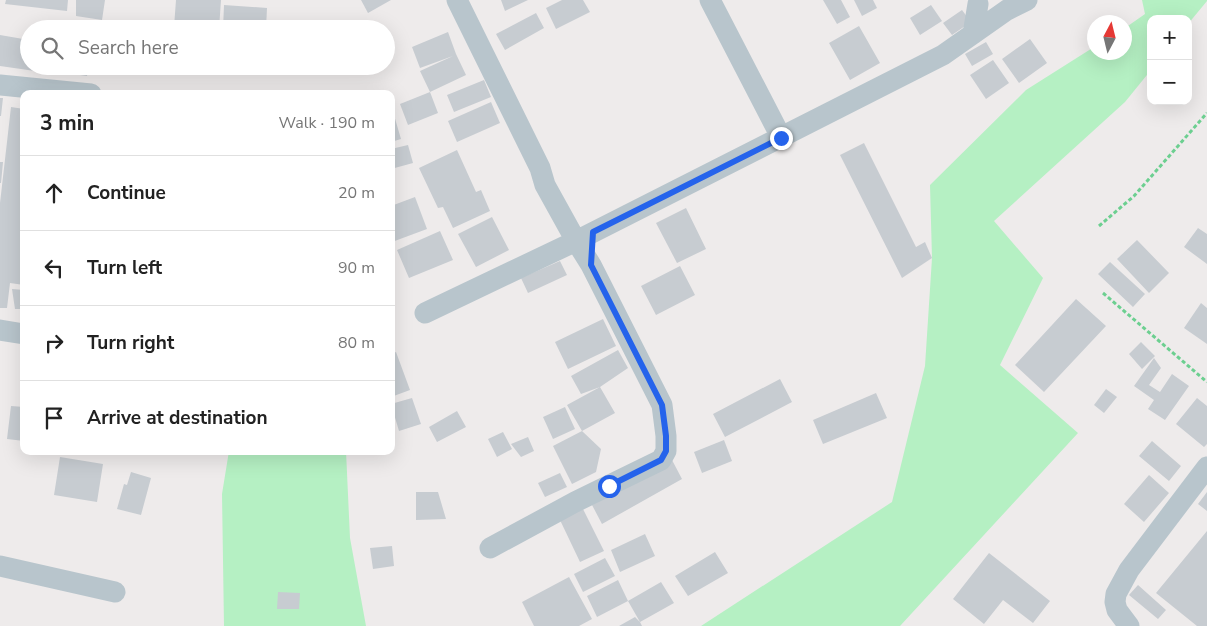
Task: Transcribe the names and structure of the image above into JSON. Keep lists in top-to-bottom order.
{
  "north": "top",
  "page": {
    "map_buttons": ["+", "−"],
    "search": "Search here",
    "heading": ["3 min", "Walk · 190 m"],
    "list": [
      ["Continue", "20 m"],
      ["Turn left", "90 m"],
      ["Turn right", "80 m"],
      "Arrive at destination"
    ]
  }
}
